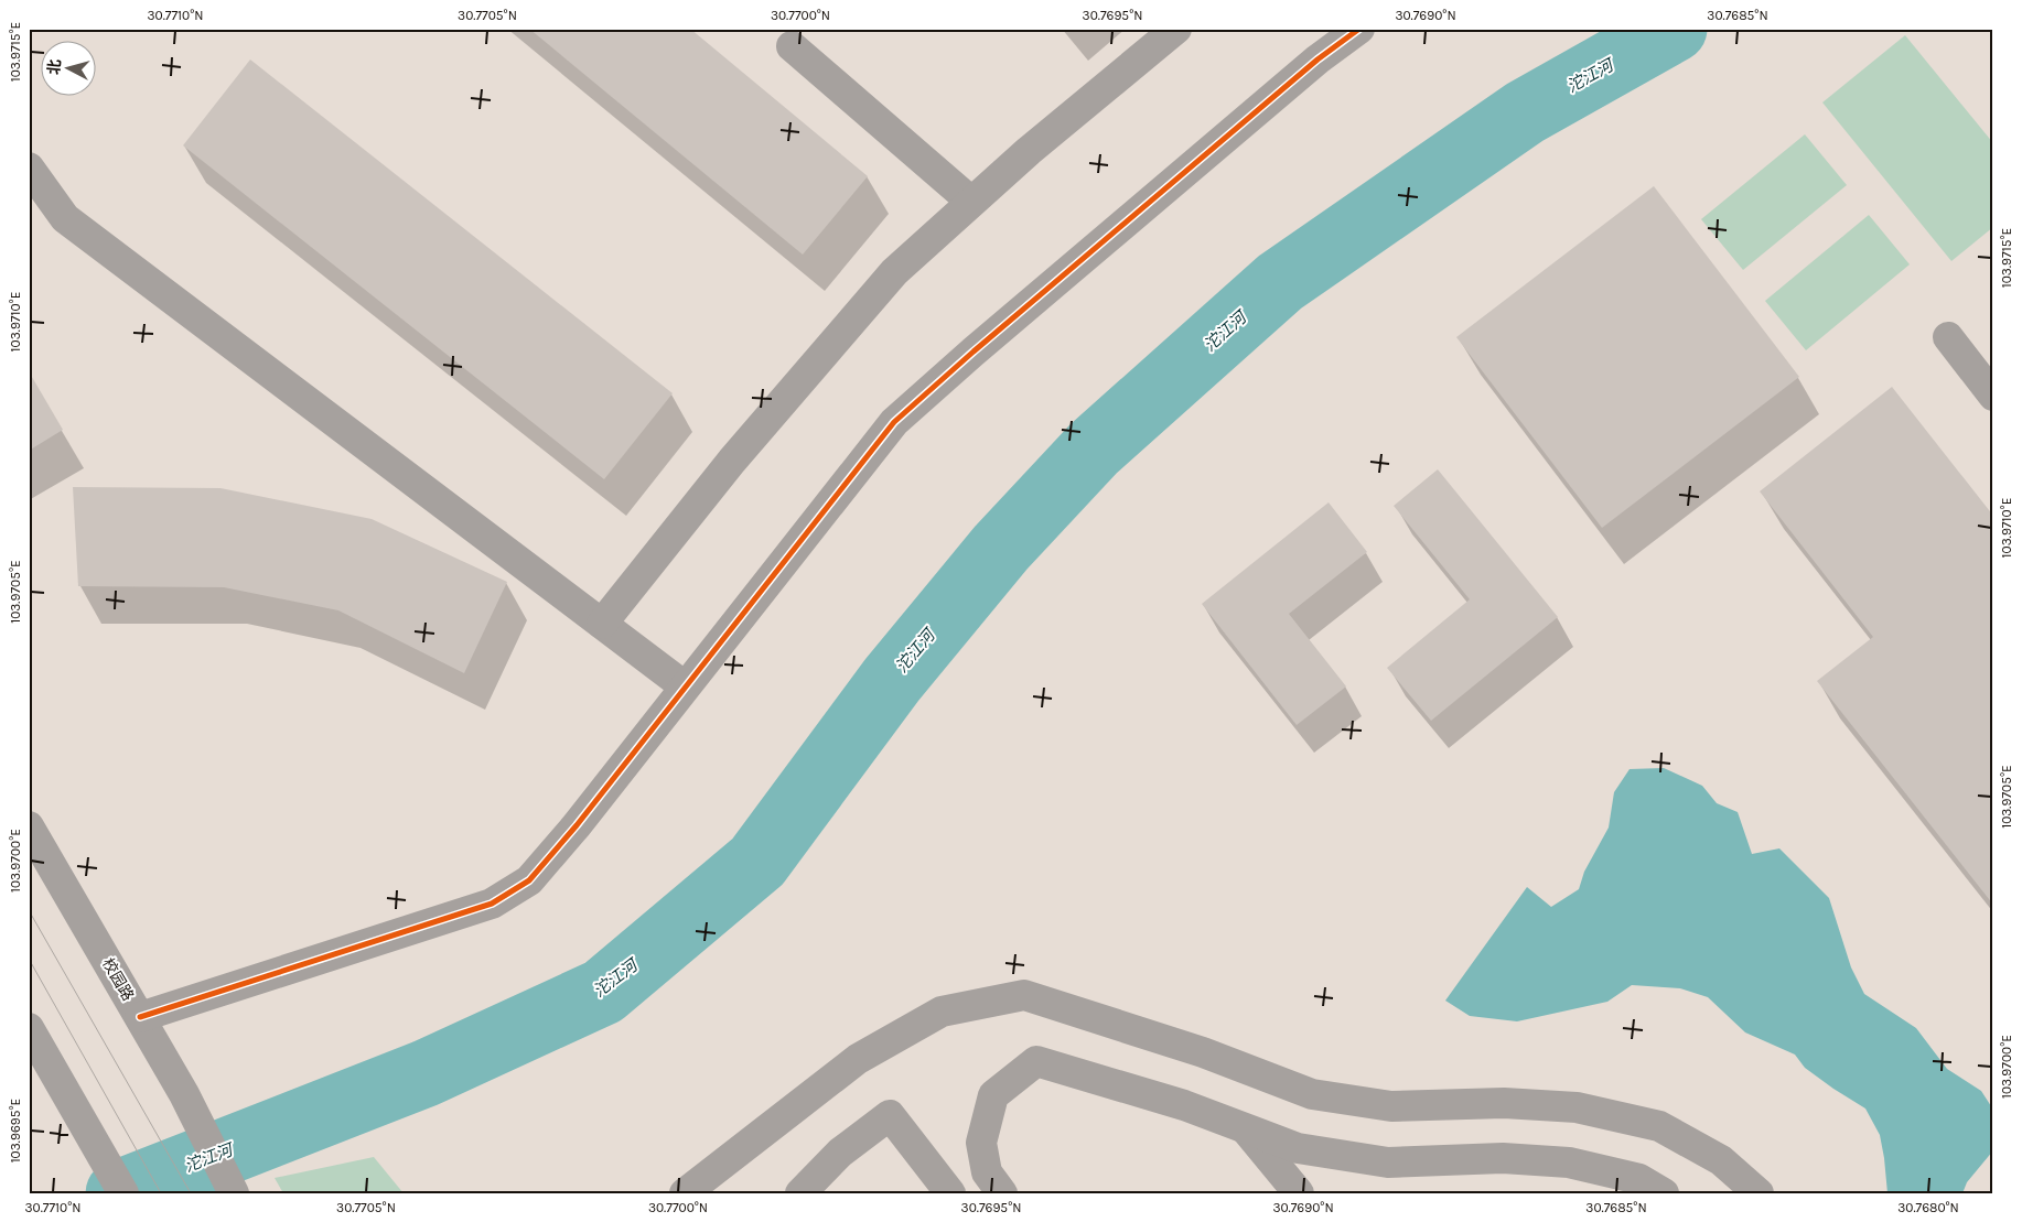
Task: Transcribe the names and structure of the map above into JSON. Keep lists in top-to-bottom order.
{
  "streets": {
    "street": ["校园路"]
  },
  "water": ["沱江河"],
  "north": "left",
  "coordinates": [
    "30.7710°N",
    "30.7705°N",
    "30.7700°N",
    "30.7695°N",
    "30.7690°N",
    "30.7685°N",
    "103.9715°E",
    "103.9710°E",
    "103.9705°E",
    "103.9700°E",
    "103.9695°E",
    "30.7680°N"
  ]
}
